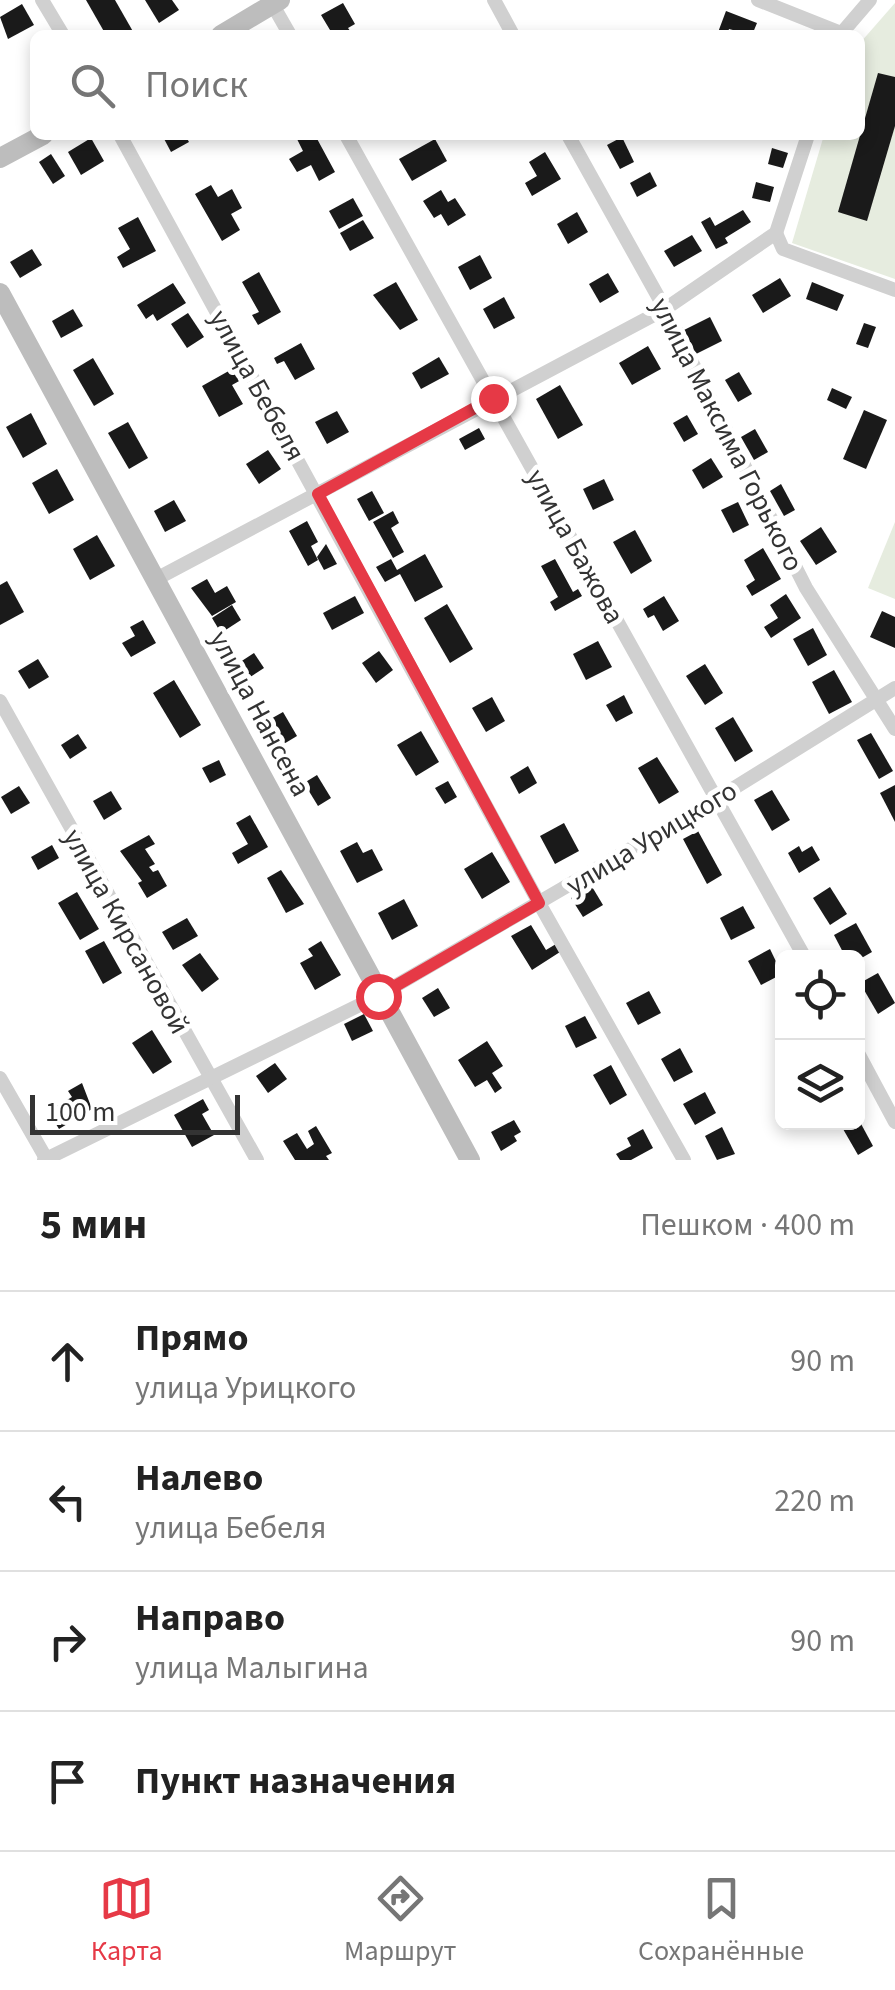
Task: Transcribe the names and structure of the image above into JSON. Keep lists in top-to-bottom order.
{
  "streets": {
    "main road": ["улица Нансена"],
    "street": [
      "улица Бебеля",
      "улица Максима Горького",
      "улица Бажова",
      "улица Урицкого",
      "улица Кирсановой"
    ]
  },
  "crossings": [
    ["улица Бебеля", "улица Урицкого"],
    ["улица Максима Горького", "улица Урицкого"],
    ["улица Бажова", "улица Урицкого"],
    ["улица Нансена", "улица Урицкого"],
    ["улица Урицкого", "улица Кирсановой"]
  ],
  "scale_bar": "100 m",
  "page": {
    "search": "Поиск",
    "scale": "100 m",
    "heading": ["5 мин", "Пешком · 400 m"],
    "list": [
      ["Прямо", "улица Урицкого", "90 m"],
      ["Налево", "улица Бебеля", "220 m"],
      ["Направо", "улица Малыгина", "90 m"],
      "Пункт назначения"
    ],
    "nav": ["Карта", "Маршрут", "Сохранённые"]
  }
}
